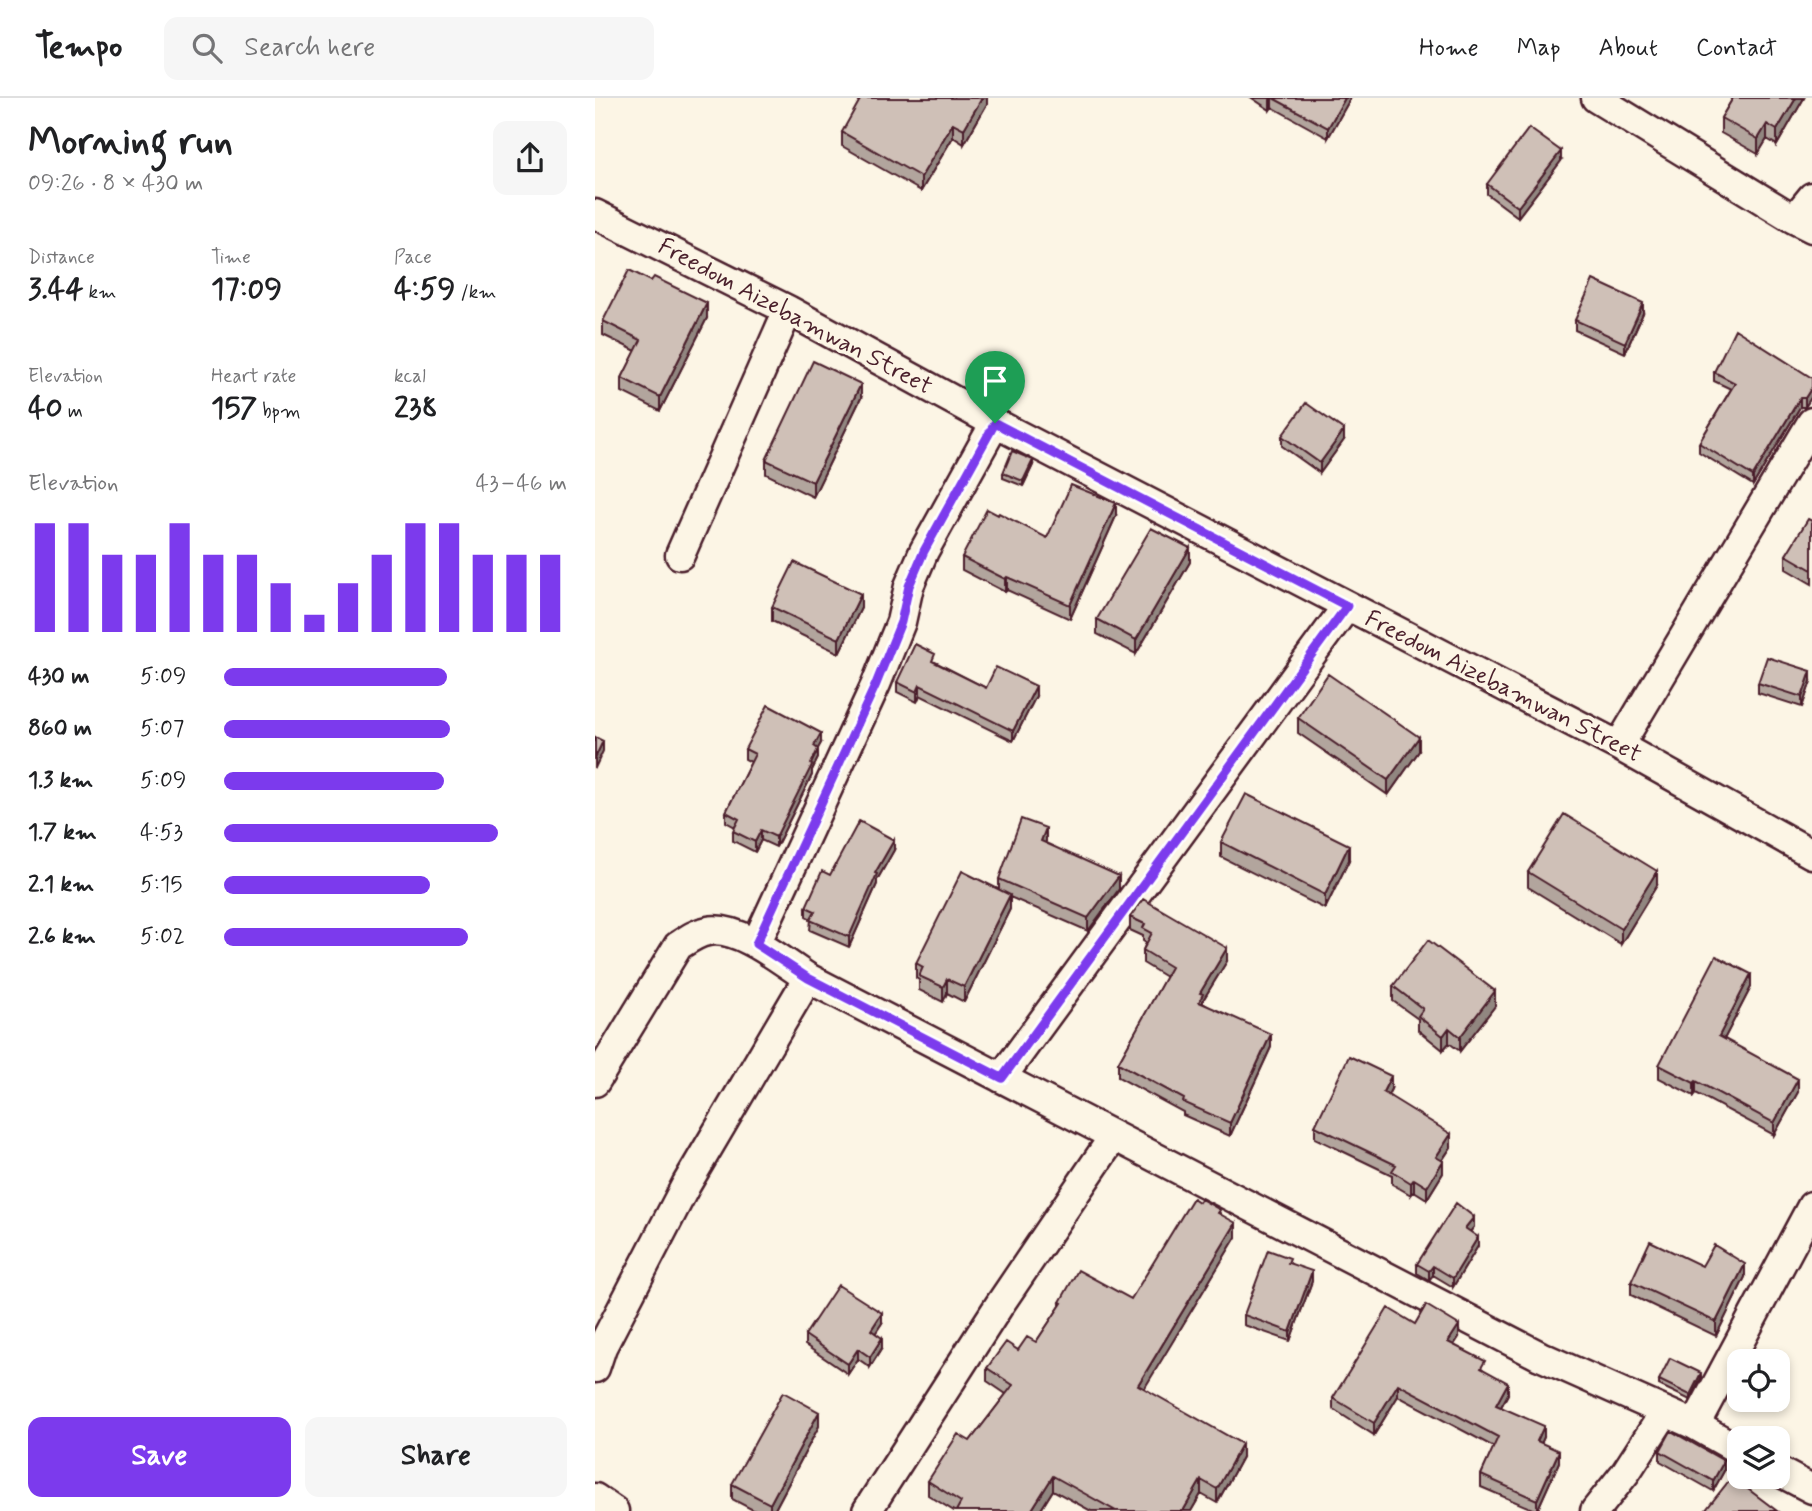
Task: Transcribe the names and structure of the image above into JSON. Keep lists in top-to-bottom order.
{
  "streets": {
    "street": ["Freedom Aizebamwan Street"]
  },
  "page": {
    "header": "Tempo",
    "search": "Search here",
    "nav": [
      "Home",
      "Map",
      "About",
      "Contact"
    ],
    "heading": ["Morning run", "09:26 · 8 × 430 m"],
    "stats": [
      ["Distance", "3.44 km"],
      ["Time", "17:09"],
      ["Pace", "4:59 /km"],
      ["Elevation", "40 m"],
      ["Heart rate", "157 bpm"],
      ["kcal", "238"]
    ],
    "chart": ["Elevation", "43–46 m"],
    "list": [
      {
        "name": "430 m",
        "note": "5:09"
      },
      {
        "name": "860 m",
        "note": "5:07"
      },
      {
        "name": "1.3 km",
        "note": "5:09"
      },
      {
        "name": "1.7 km",
        "note": "4:53"
      },
      {
        "name": "2.1 km",
        "note": "5:15"
      },
      {
        "name": "2.6 km",
        "note": "5:02"
      }
    ],
    "buttons": ["Save", "Share"]
  }
}
